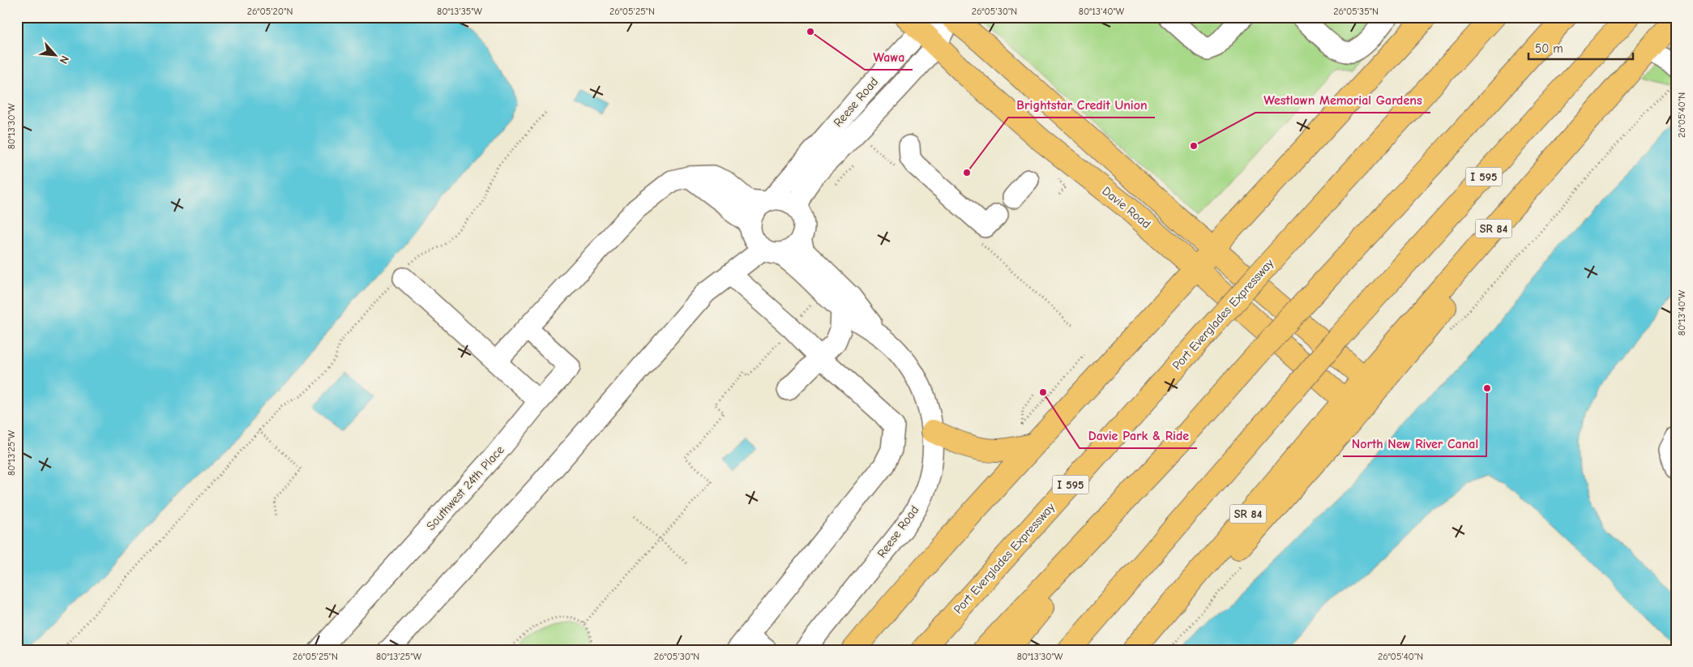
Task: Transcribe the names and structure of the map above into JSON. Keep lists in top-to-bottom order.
{
  "streets": {
    "main road": [
      "I 595",
      "Davie Road",
      "SR 84",
      "Port Everglades Expressway"
    ],
    "street": ["Reese Road", "Southwest 24th Place"]
  },
  "crossings": [
    ["Reese Road", "Davie Road"],
    ["Davie Road", "SR 84"]
  ],
  "places": [
    "Wawa",
    "Westlawn Memorial Gardens",
    "Brightstar Credit Union",
    "North New River Canal",
    "Davie Park & Ride"
  ],
  "scale_bar": "50 m",
  "north": "bottom right",
  "coordinates": [
    "26°05'20\"N",
    "80°13'35\"W",
    "26°05'25\"N",
    "26°05'30\"N",
    "80°13'40\"W",
    "26°05'35\"N",
    "26°05'40\"N",
    "80°13'30\"W",
    "80°13'25\"W"
  ]
}
